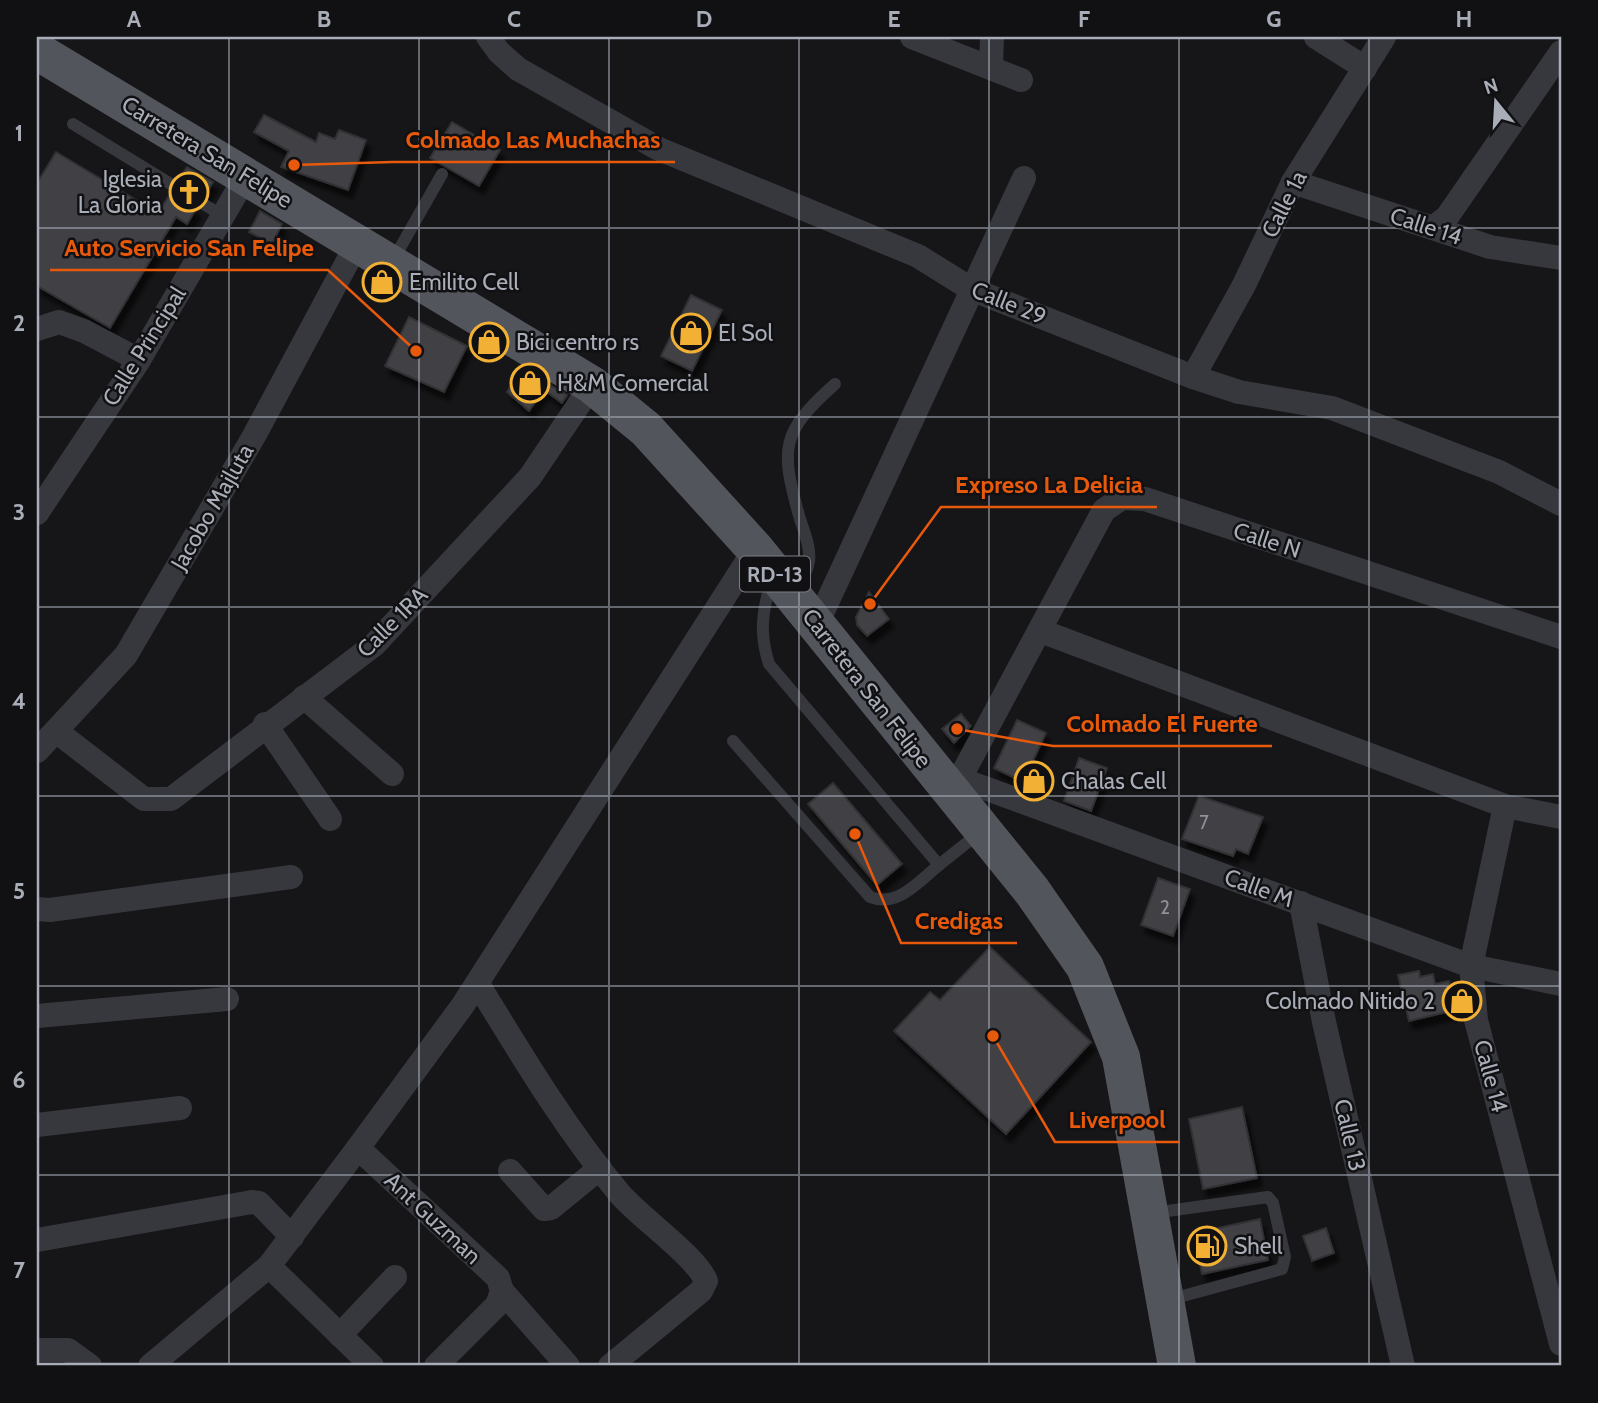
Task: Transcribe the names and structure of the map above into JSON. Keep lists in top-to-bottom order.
{
  "streets": {
    "main road": ["Carretera San Felipe", "RD-13"],
    "street": [
      "Calle 1a",
      "Calle 14",
      "Calle 29",
      "Calle Principal",
      "Jacobo Majluta",
      "Calle N",
      "Calle 1RA",
      "Calle M",
      "Calle 13",
      "Ant Guzman"
    ]
  },
  "crossings": [
    ["Carretera San Felipe", "Calle Principal"],
    ["Carretera San Felipe", "Jacobo Majluta"],
    ["Carretera San Felipe", "Calle N"],
    ["Carretera San Felipe", "Calle 1RA"],
    ["Carretera San Felipe", "Calle M"],
    ["Calle 1a", "Calle 14"],
    ["Calle 1a", "Calle 29"],
    ["Calle 14", "Calle M"],
    ["Jacobo Majluta", "Calle 1RA"],
    ["Calle N", "Calle M"],
    ["Calle M", "Calle 13"]
  ],
  "places": {
    "other": [
      "Colmado Las Muchachas",
      "Auto Servicio San Felipe",
      "Expreso La Delicia",
      "Colmado El Fuerte",
      "Credigas",
      "Liverpool"
    ],
    "church": ["Iglesia La Gloria"],
    "shop": [
      "Emilito Cell",
      "El Sol",
      "Bici centro rs",
      "H&M Comercial",
      "Chalas Cell",
      "Colmado Nitido 2"
    ],
    "fuel station": ["Shell"]
  },
  "house_numbers": ["7", "2"],
  "north": "top",
  "grid": {
    "columns": [
      "A",
      "B",
      "C",
      "D",
      "E",
      "F",
      "G",
      "H"
    ],
    "rows": [
      "1",
      "2",
      "3",
      "4",
      "5",
      "6",
      "7"
    ]
  }
}
